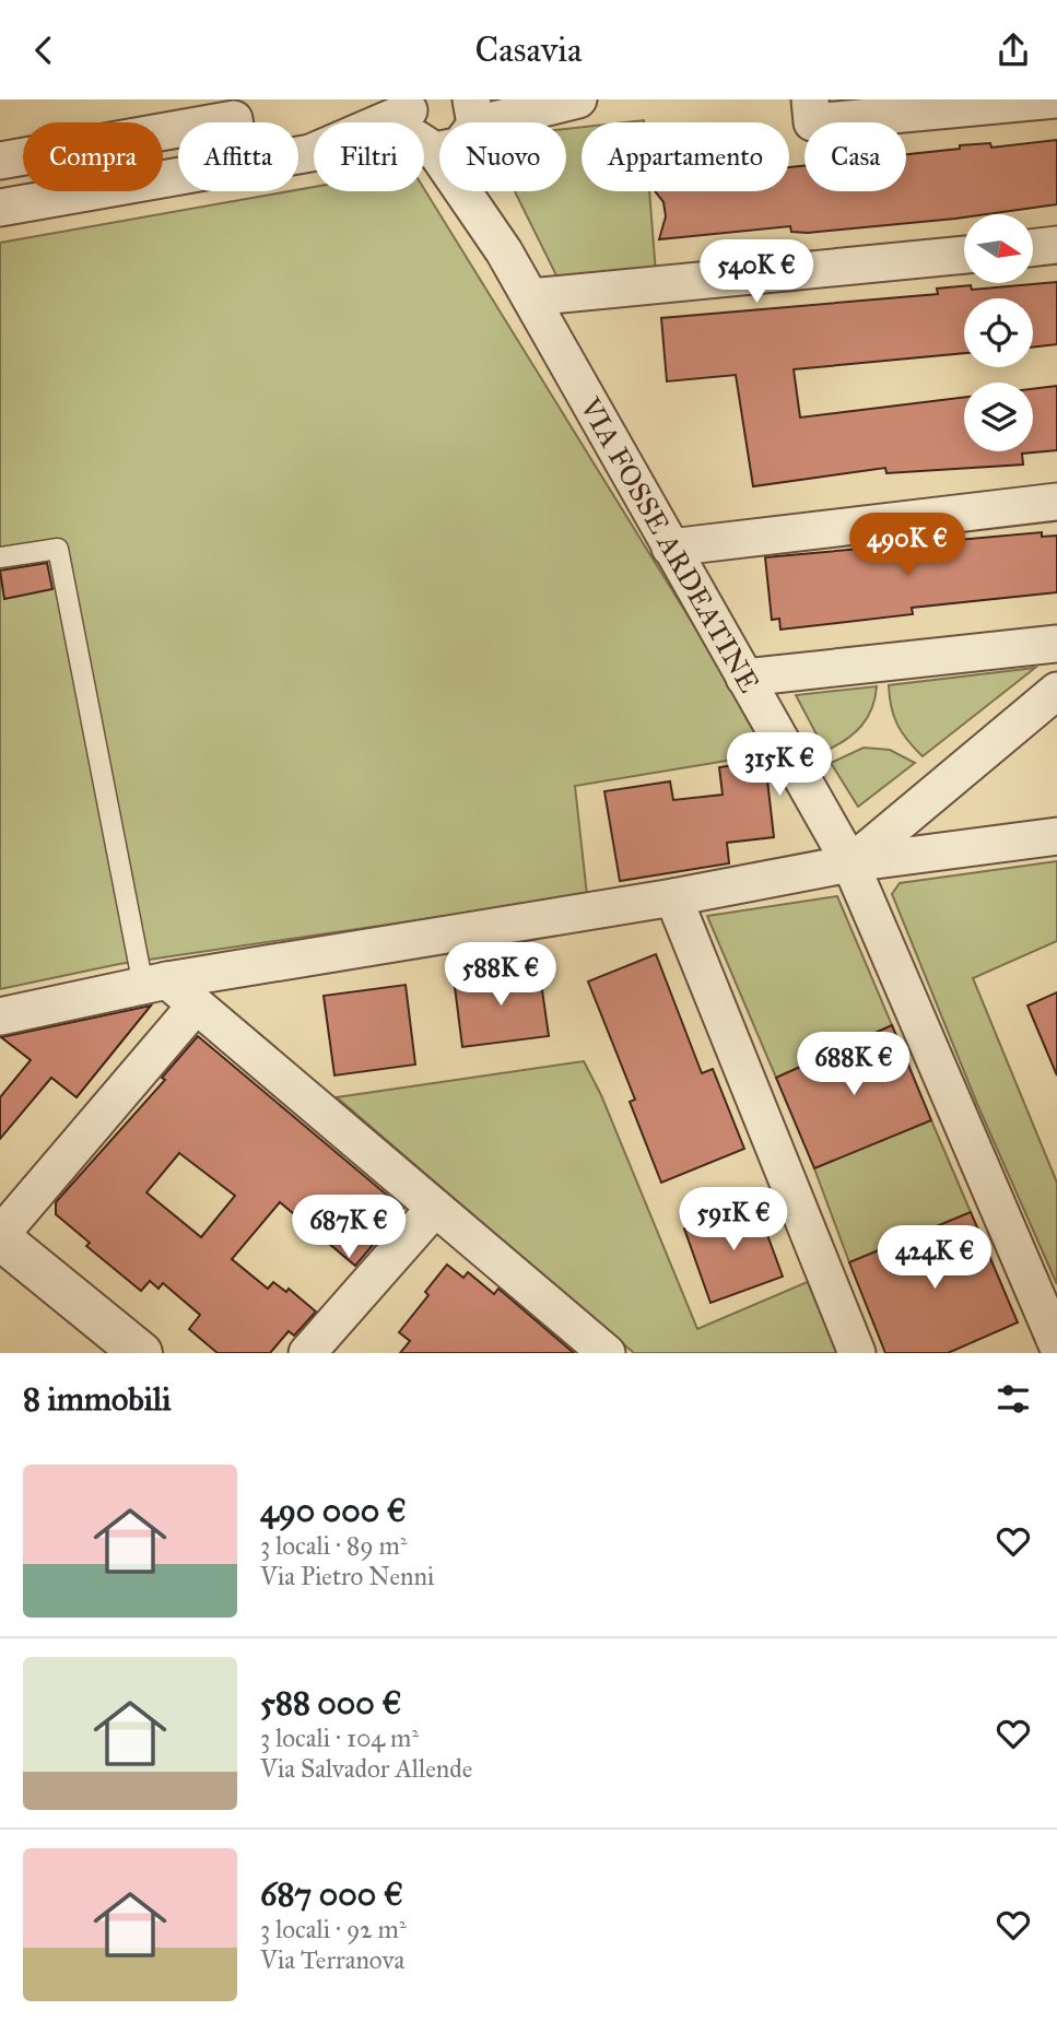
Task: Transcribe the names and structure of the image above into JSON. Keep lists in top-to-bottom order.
{
  "streets": {
    "street": ["VIA FOSSE ARDEATINE"]
  },
  "north": "right",
  "page": {
    "header": "Casavia",
    "chip": [
      "Compra",
      "Affitta",
      "Filtri",
      "Nuovo",
      "Appartamento",
      "Casa"
    ],
    "price": [
      "540K €",
      "490K €",
      "315K €",
      "588K €",
      "688K €",
      "591K €",
      "687K €",
      "424K €"
    ],
    "heading": "8 immobili",
    "list": [
      {
        "name": "490 000 €",
        "note": "3 locali · 89 m² · Via Pietro Nenni"
      },
      {
        "name": "588 000 €",
        "note": "3 locali · 104 m² · Via Salvador Allende"
      },
      {
        "name": "687 000 €",
        "note": "3 locali · 92 m² · Via Terranova"
      }
    ]
  }
}
